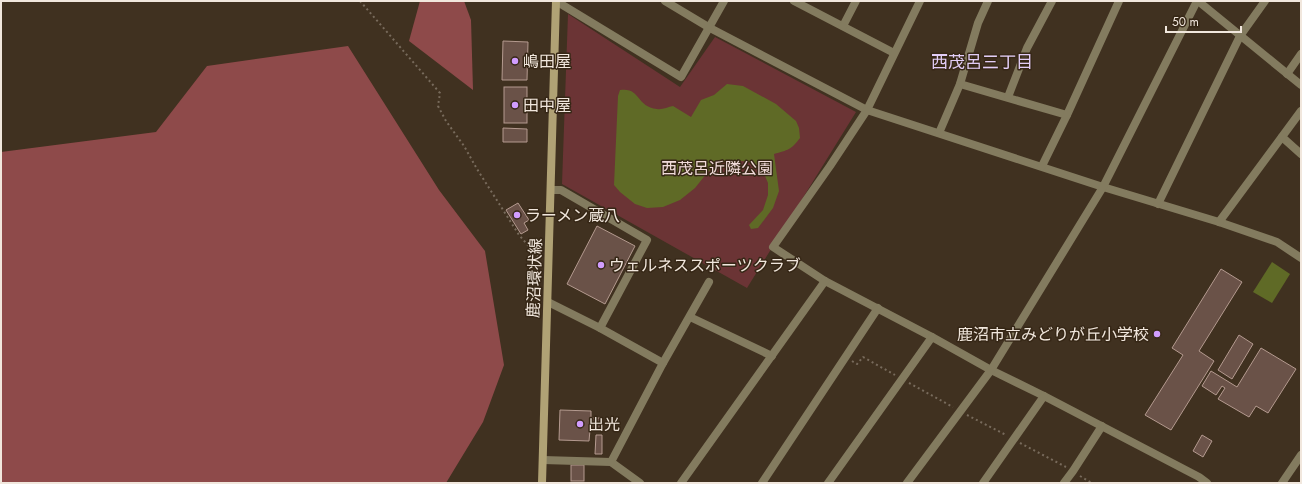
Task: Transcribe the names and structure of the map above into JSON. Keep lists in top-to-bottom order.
{
  "streets": {
    "main road": ["鹿沼環状線"]
  },
  "districts": ["西茂呂三丁目"],
  "parks": ["西茂呂近隣公園"],
  "places": [
    "嶋田屋",
    "田中屋",
    "ラーメン蔵八",
    "ウェルネススポーツクラブ",
    "鹿沼市立みどりが丘小学校",
    "出光"
  ],
  "scale_bar": "50 m"
}
